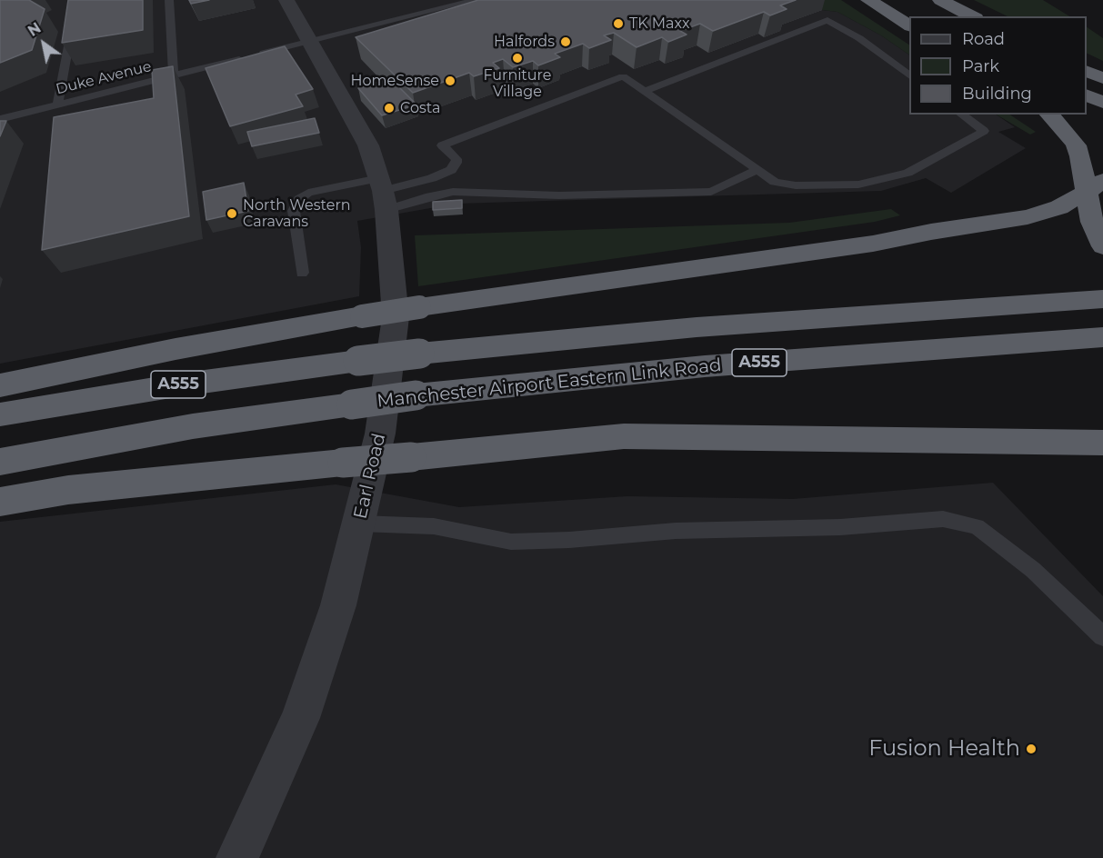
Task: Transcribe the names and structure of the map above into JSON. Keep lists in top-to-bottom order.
{
  "streets": {
    "highway": ["A555", "Manchester Airport Eastern Link Road"],
    "street": ["Earl Road"],
    "lane": ["Duke Avenue"]
  },
  "crossings": [
    ["Duke Avenue", "Earl Road"]
  ],
  "places": [
    "TK Maxx",
    "Halfords",
    "Furniture Village",
    "HomeSense",
    "Costa",
    "North Western Caravans",
    "Fusion Health"
  ],
  "legend": ["Road", "Park", "Building"],
  "north": "top left"
}
